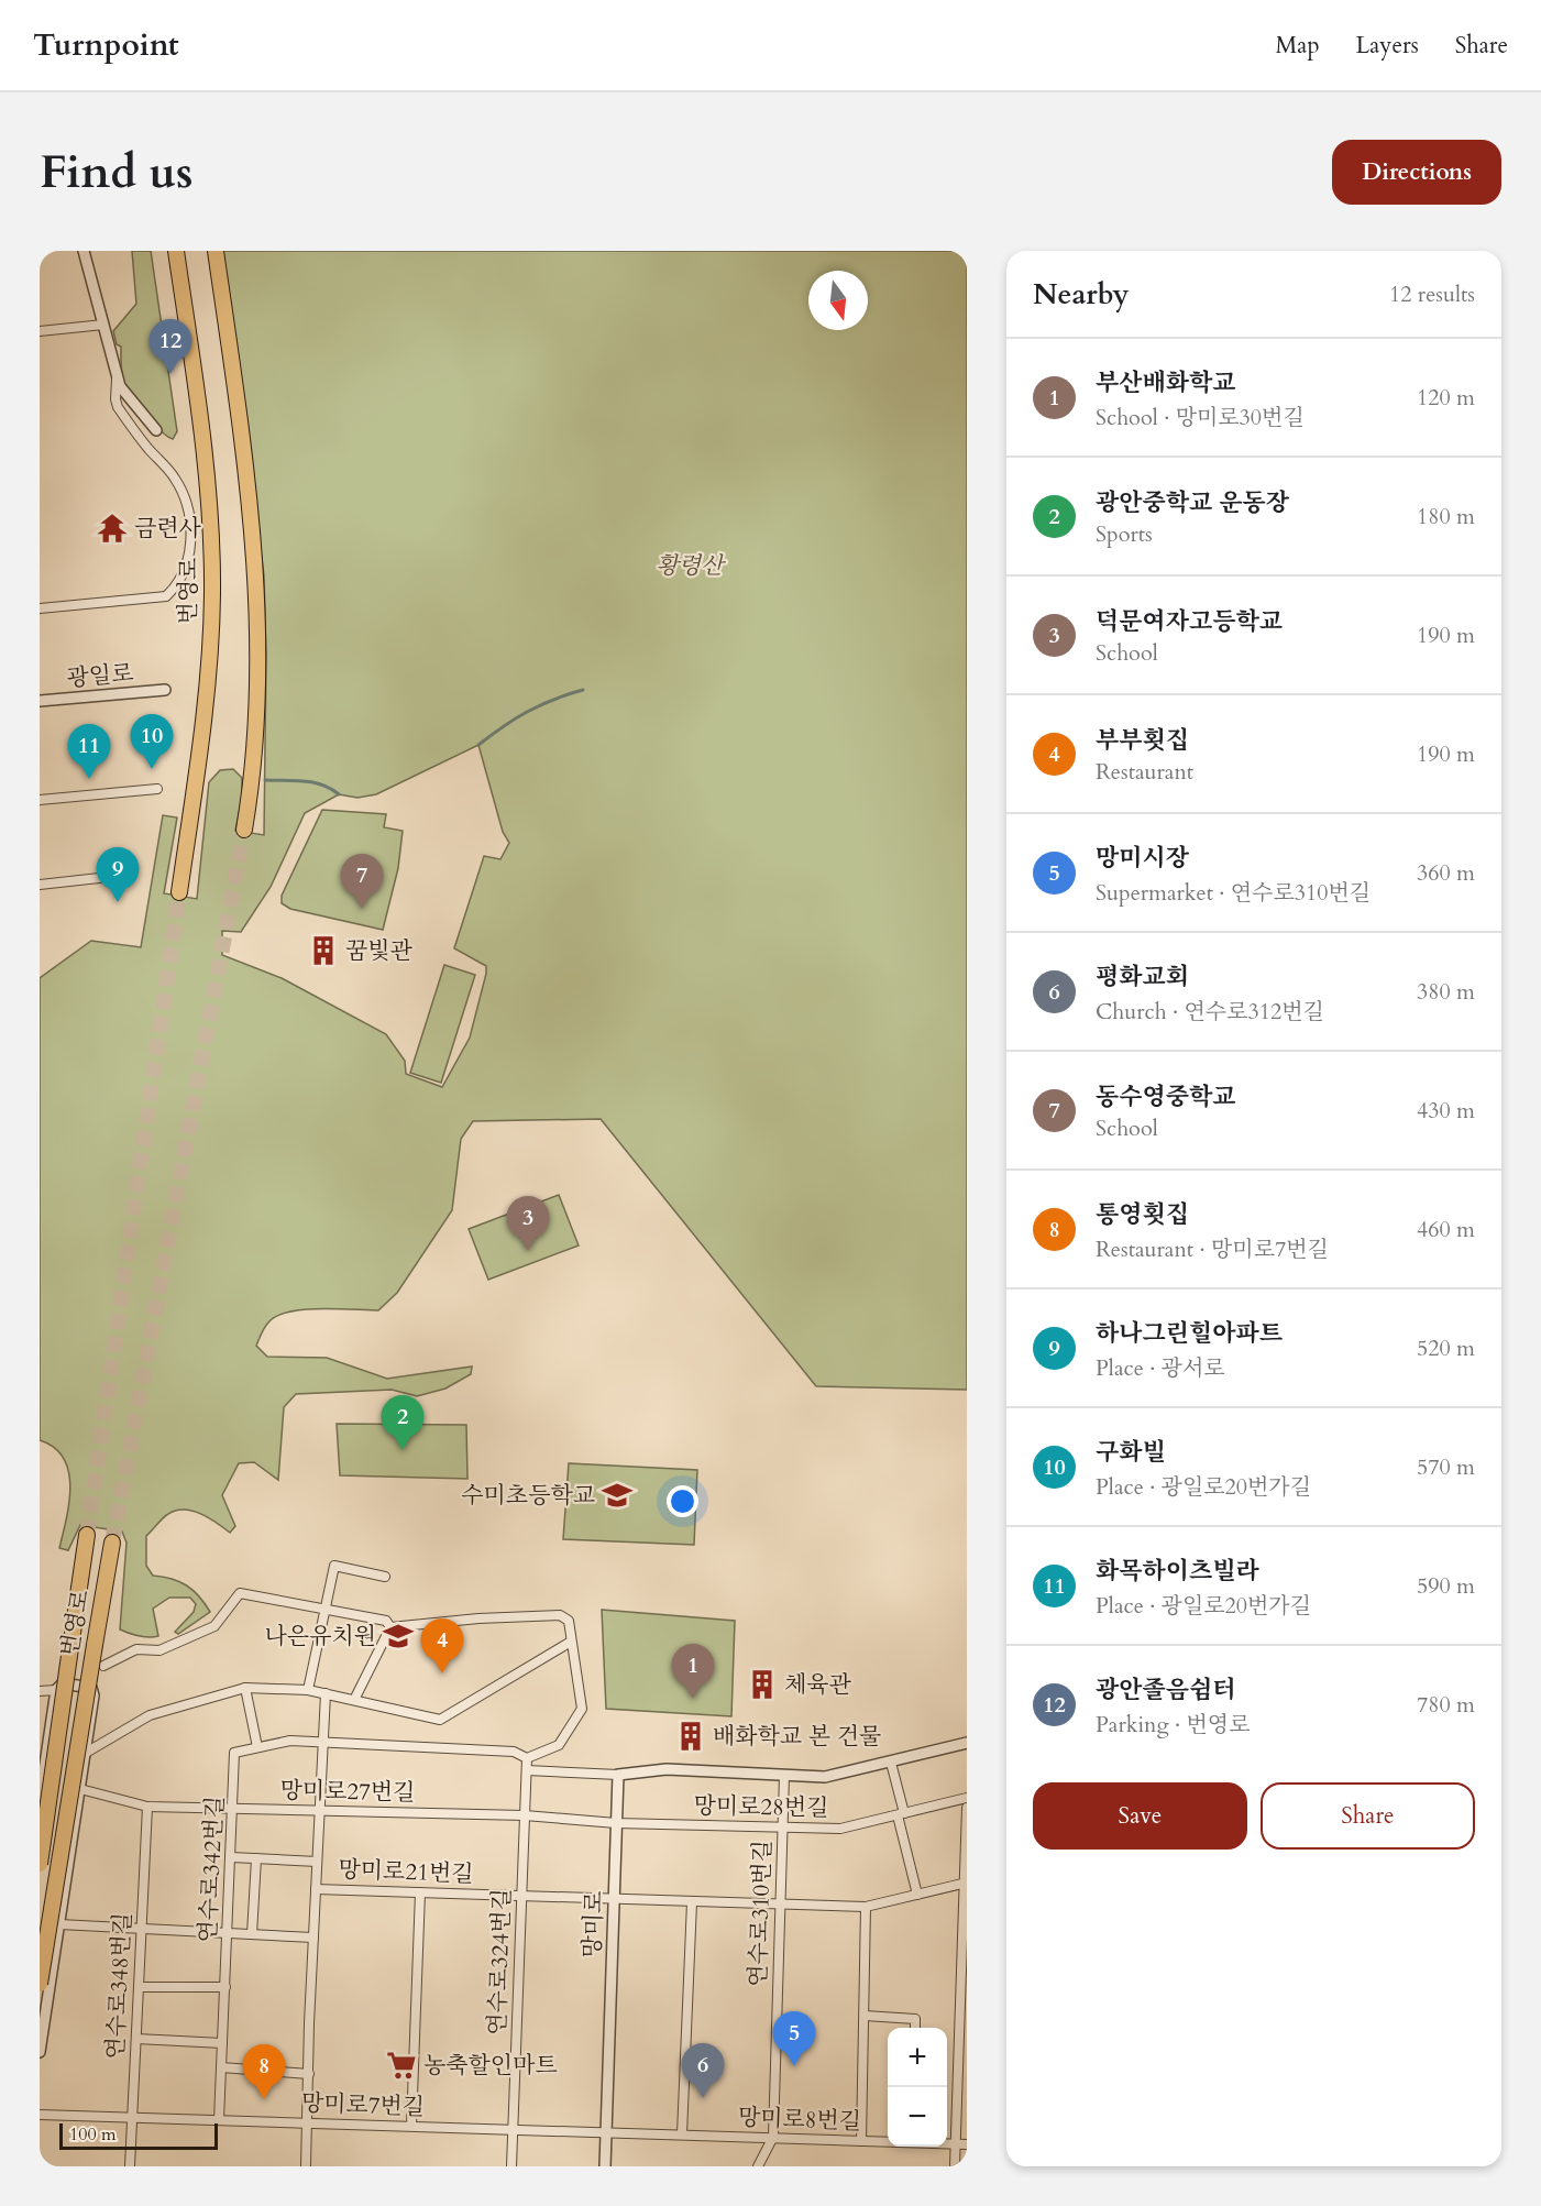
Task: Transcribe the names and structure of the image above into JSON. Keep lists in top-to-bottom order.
{
  "streets": {
    "highway": ["번영로"],
    "street": [
      "광일로",
      "망미로27번길",
      "망미로28번길",
      "연수로342번길",
      "망미로21번길",
      "연수로310번길",
      "망미로",
      "연수로324번길",
      "연수로348번길",
      "망미로7번길",
      "망미로8번길"
    ]
  },
  "crossings": [
    ["망미로27번길", "망미로28번길"],
    ["망미로27번길", "연수로342번길"],
    ["망미로27번길", "망미로"],
    ["망미로27번길", "연수로324번길"],
    ["망미로27번길", "연수로348번길"],
    ["망미로28번길", "연수로310번길"],
    ["망미로28번길", "망미로"],
    ["연수로342번길", "망미로7번길"],
    ["망미로21번길", "연수로310번길"],
    ["망미로21번길", "망미로"],
    ["망미로21번길", "연수로324번길"],
    ["연수로310번길", "망미로8번길"],
    ["망미로", "망미로7번길"],
    ["망미로", "망미로8번길"],
    ["연수로324번길", "망미로7번길"],
    ["연수로348번길", "망미로7번길"],
    ["망미로7번길", "망미로8번길"]
  ],
  "parks": ["황령산"],
  "places": {
    "temple": ["금련사"],
    "building": ["꿈빛관", "체육관", "배화학교 본 건물"],
    "school or university": ["수미초등학교", "나은유치원"],
    "supermarket": ["농축할인마트"]
  },
  "scale_bar": "100 m",
  "north": "bottom",
  "page": {
    "header": "Turnpoint",
    "nav": ["Map", "Layers", "Share"],
    "buttons": [
      "Directions",
      ["Save", "Share"]
    ],
    "title": "Find us",
    "heading": ["Nearby", "12 results"],
    "pins": [
      "12",
      "10",
      "11",
      "9",
      "7",
      "3",
      "2",
      "4",
      "1",
      "5",
      "6",
      "8"
    ],
    "list": [
      {
        "mark": "1",
        "name": "부산배화학교",
        "note": "School · 망미로30번길",
        "value": "120 m"
      },
      {
        "mark": "2",
        "name": "광안중학교 운동장",
        "note": "Sports",
        "value": "180 m"
      },
      {
        "mark": "3",
        "name": "덕문여자고등학교",
        "note": "School",
        "value": "190 m"
      },
      {
        "mark": "4",
        "name": "부부횟집",
        "note": "Restaurant",
        "value": "190 m"
      },
      {
        "mark": "5",
        "name": "망미시장",
        "note": "Supermarket · 연수로310번길",
        "value": "360 m"
      },
      {
        "mark": "6",
        "name": "평화교회",
        "note": "Church · 연수로312번길",
        "value": "380 m"
      },
      {
        "mark": "7",
        "name": "동수영중학교",
        "note": "School",
        "value": "430 m"
      },
      {
        "mark": "8",
        "name": "통영횟집",
        "note": "Restaurant · 망미로7번길",
        "value": "460 m"
      },
      {
        "mark": "9",
        "name": "하나그린힐아파트",
        "note": "Place · 광서로",
        "value": "520 m"
      },
      {
        "mark": "10",
        "name": "구화빌",
        "note": "Place · 광일로20번가길",
        "value": "570 m"
      },
      {
        "mark": "11",
        "name": "화목하이츠빌라",
        "note": "Place · 광일로20번가길",
        "value": "590 m"
      },
      {
        "mark": "12",
        "name": "광안졸음쉼터",
        "note": "Parking · 번영로",
        "value": "780 m"
      }
    ],
    "map_buttons": ["+", "−"],
    "scale": "100 m"
  }
}
